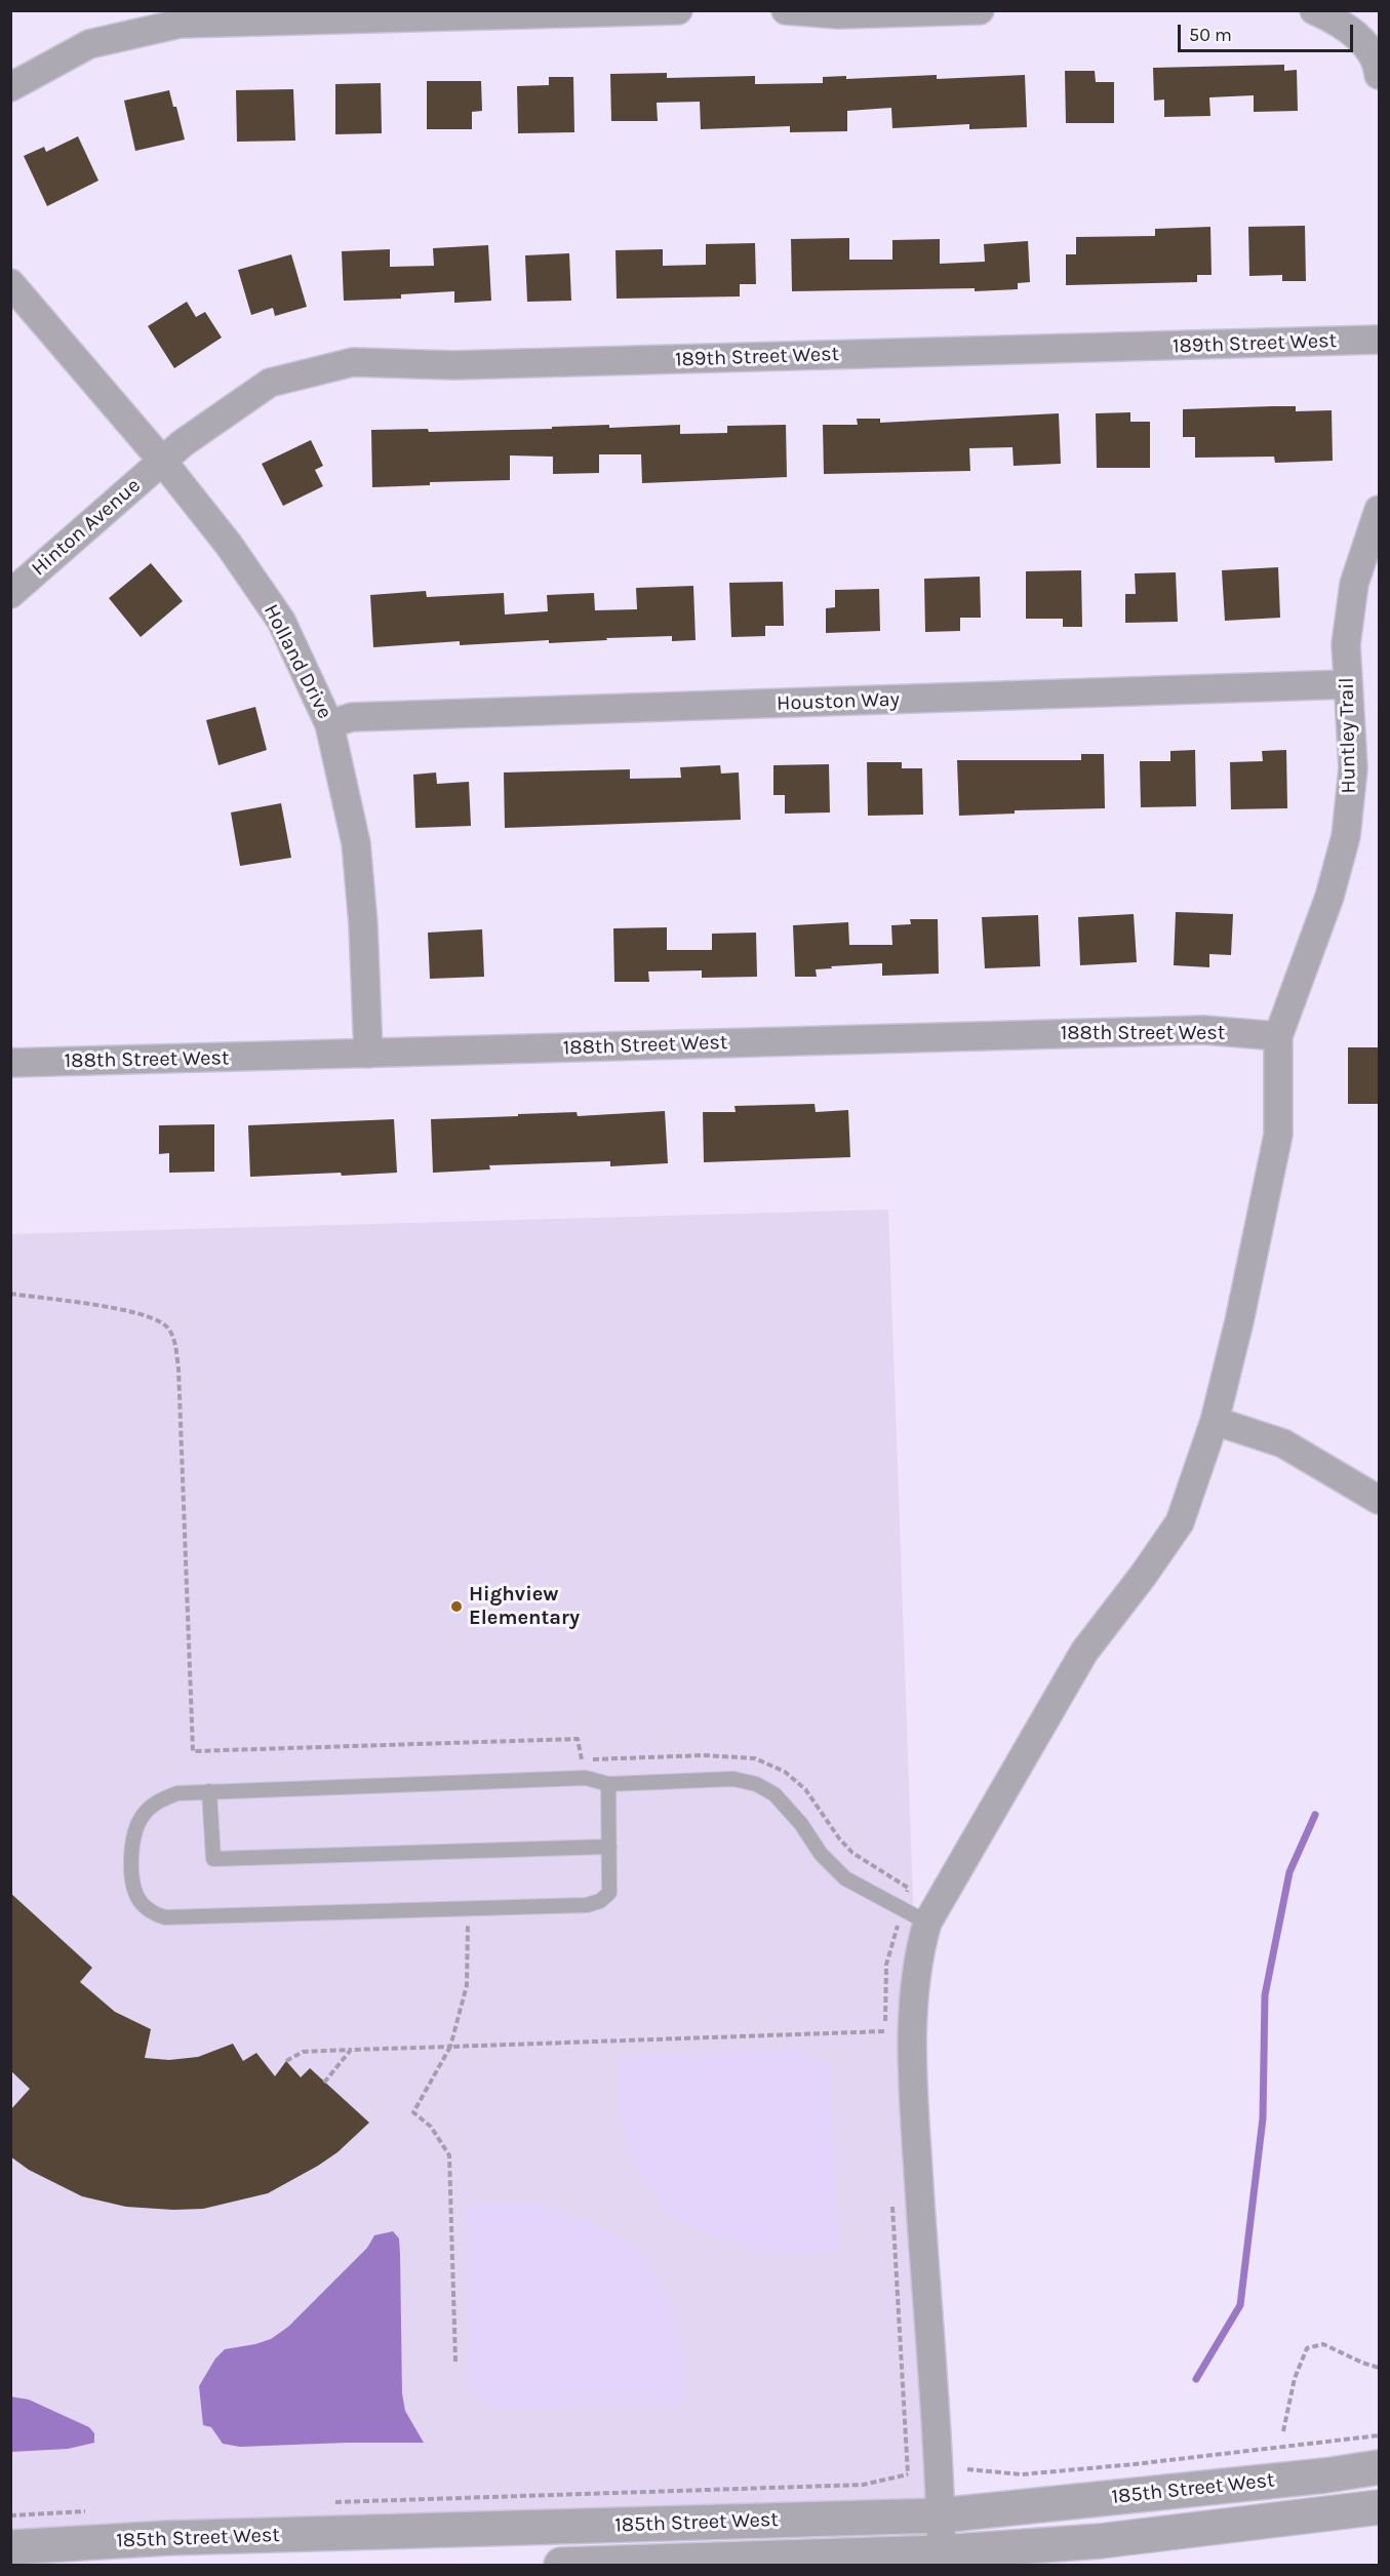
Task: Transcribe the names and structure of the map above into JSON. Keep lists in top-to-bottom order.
{
  "streets": {
    "street": [
      "189th Street West",
      "Hinton Avenue",
      "Holland Drive",
      "Houston Way",
      "Huntley Trail",
      "188th Street West",
      "185th Street West"
    ]
  },
  "crossings": [
    ["189th Street West", "Hinton Avenue"],
    ["189th Street West", "Holland Drive"],
    ["Hinton Avenue", "Holland Drive"],
    ["Holland Drive", "Houston Way"],
    ["Holland Drive", "188th Street West"],
    ["Houston Way", "Huntley Trail"],
    ["Huntley Trail", "188th Street West"],
    ["Huntley Trail", "185th Street West"]
  ],
  "places": ["Highview Elementary"],
  "scale_bar": "50 m"
}
